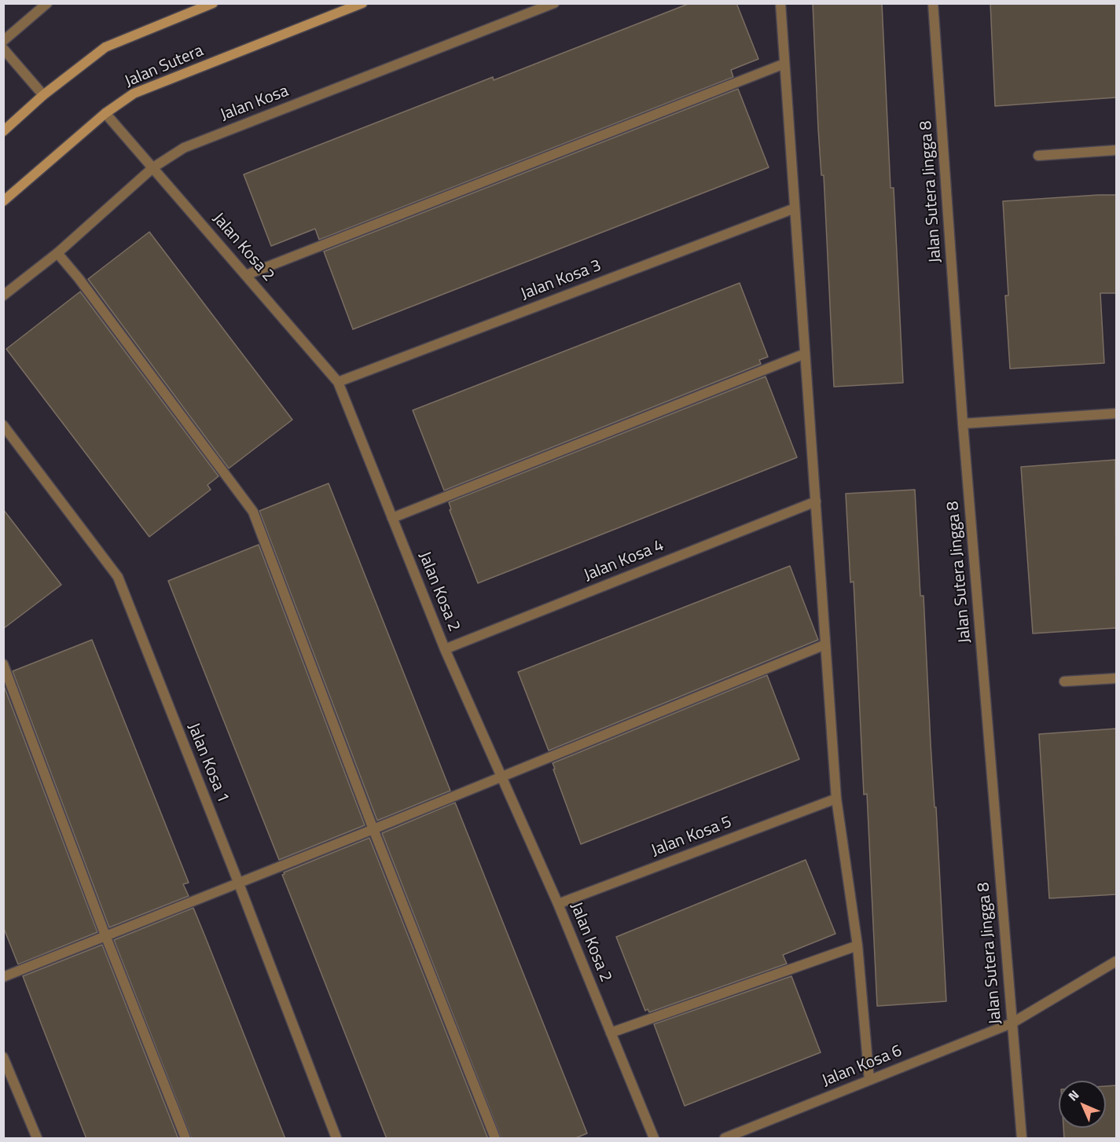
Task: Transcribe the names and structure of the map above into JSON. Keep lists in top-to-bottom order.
{
  "streets": {
    "street": [
      "Jalan Sutera",
      "Jalan Kosa",
      "Jalan Sutera Jingga 8",
      "Jalan Kosa 2",
      "Jalan Kosa 3",
      "Jalan Kosa 4",
      "Jalan Kosa 1",
      "Jalan Kosa 5",
      "Jalan Kosa 6"
    ]
  },
  "crossings": [
    ["Jalan Sutera", "Jalan Kosa 2"],
    ["Jalan Kosa", "Jalan Kosa 2"],
    ["Jalan Sutera Jingga 8", "Jalan Kosa 6"],
    ["Jalan Kosa 2", "Jalan Kosa 3"],
    ["Jalan Kosa 2", "Jalan Kosa 4"],
    ["Jalan Kosa 2", "Jalan Kosa 5"]
  ],
  "north": "top left"
}
